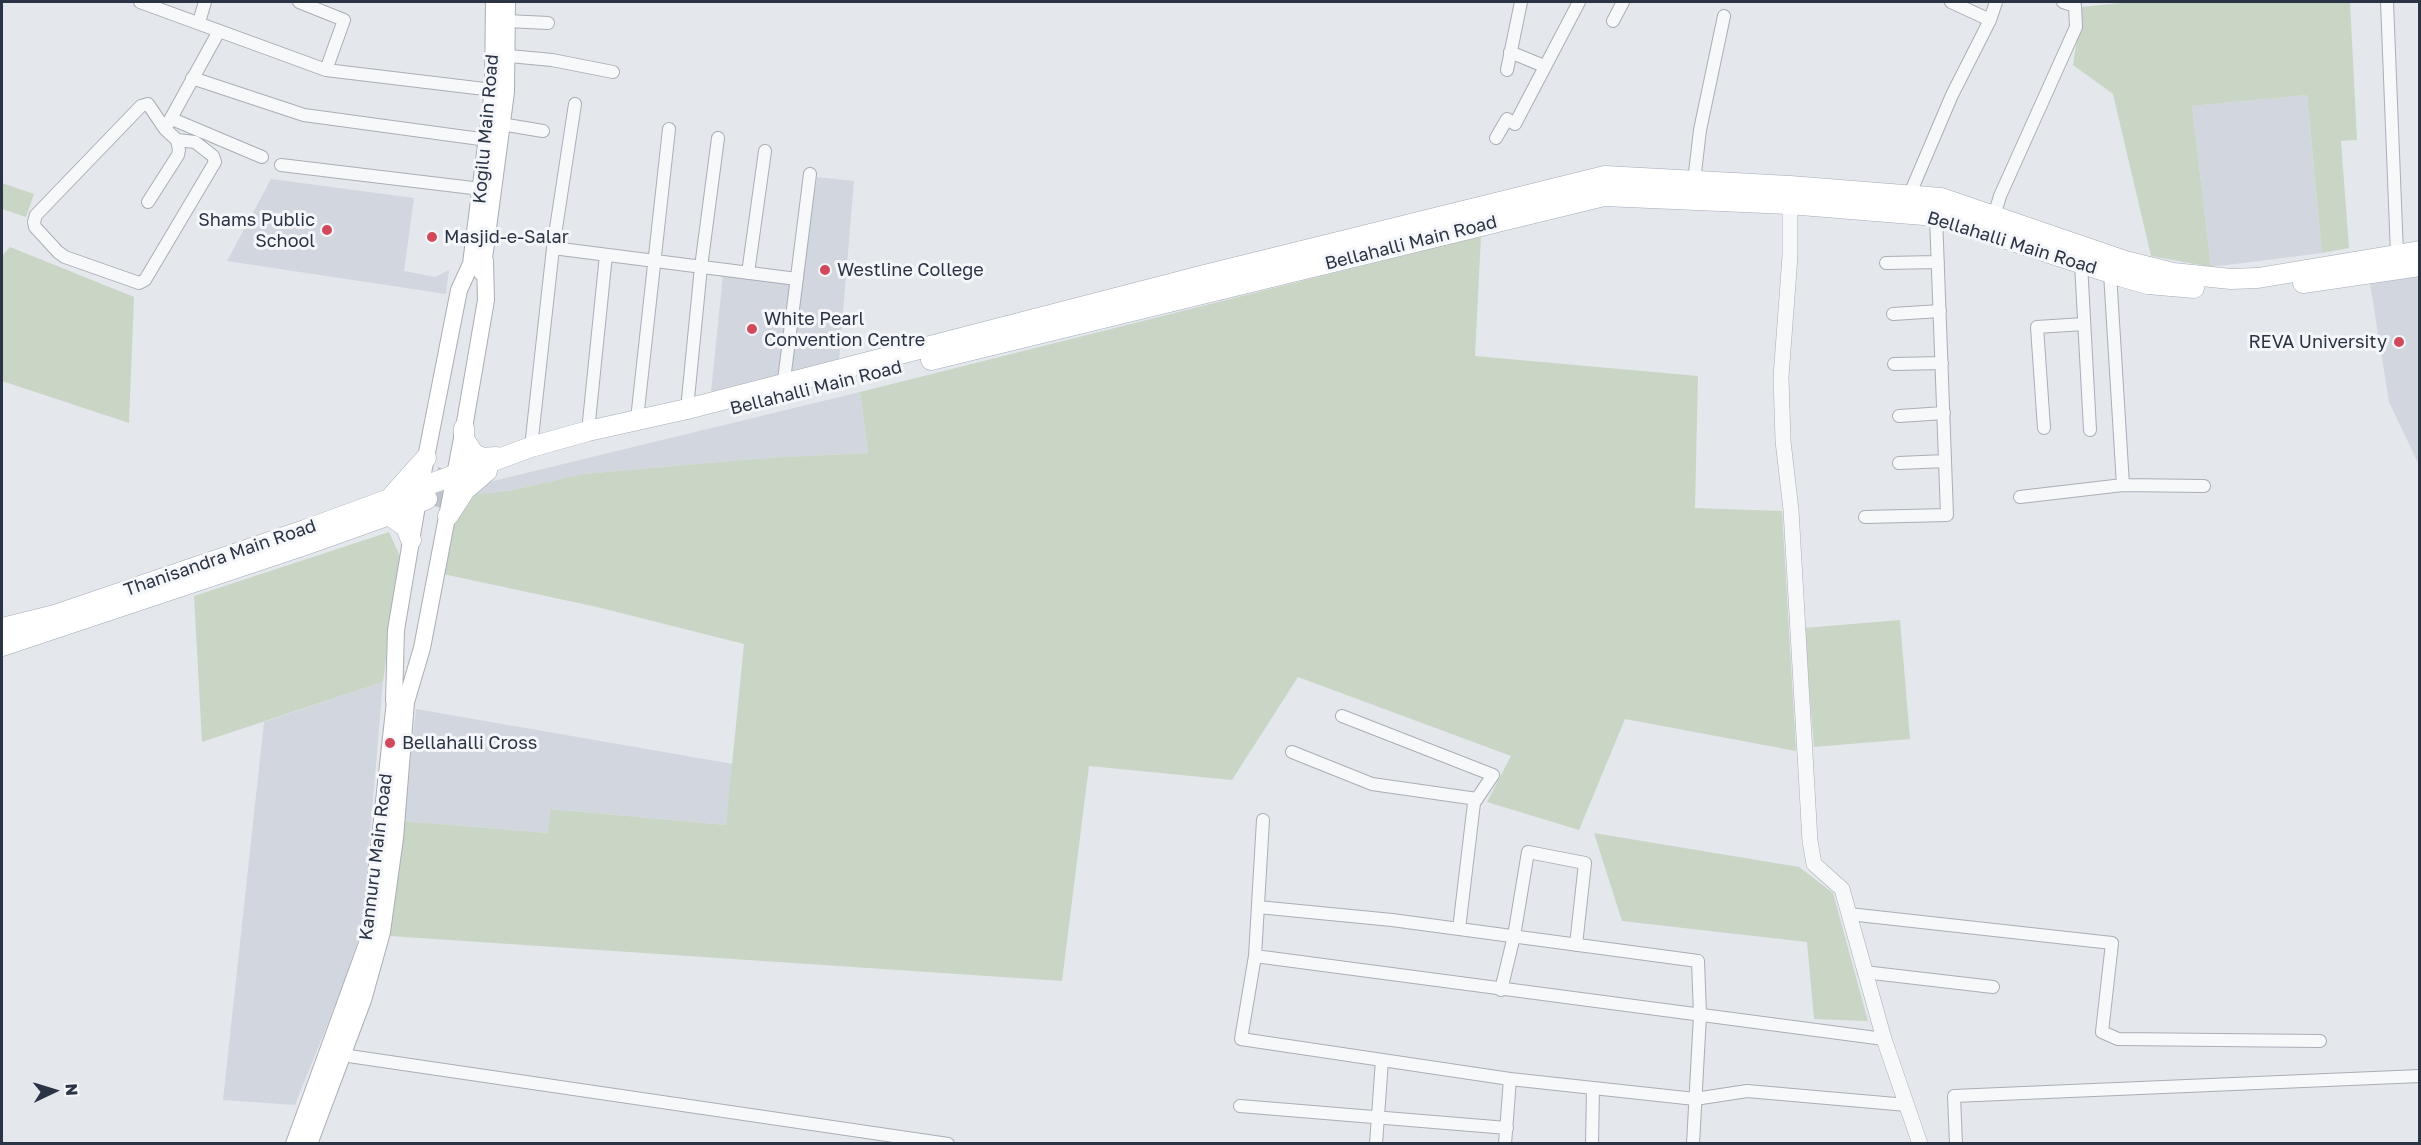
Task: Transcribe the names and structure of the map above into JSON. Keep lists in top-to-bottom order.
{
  "streets": {
    "main road": [
      "Kogilu Main Road",
      "Bellahalli Main Road",
      "Thanisandra Main Road",
      "Kannuru Main Road"
    ]
  },
  "crossings": [
    ["Kogilu Main Road", "Bellahalli Main Road"],
    ["Kogilu Main Road", "Thanisandra Main Road"],
    ["Bellahalli Main Road", "Thanisandra Main Road"]
  ],
  "places": [
    "Shams Public School",
    "Masjid-e-Salar",
    "Westline College",
    "White Pearl Convention Centre",
    "REVA University",
    "Bellahalli Cross"
  ],
  "north": "right"
}
